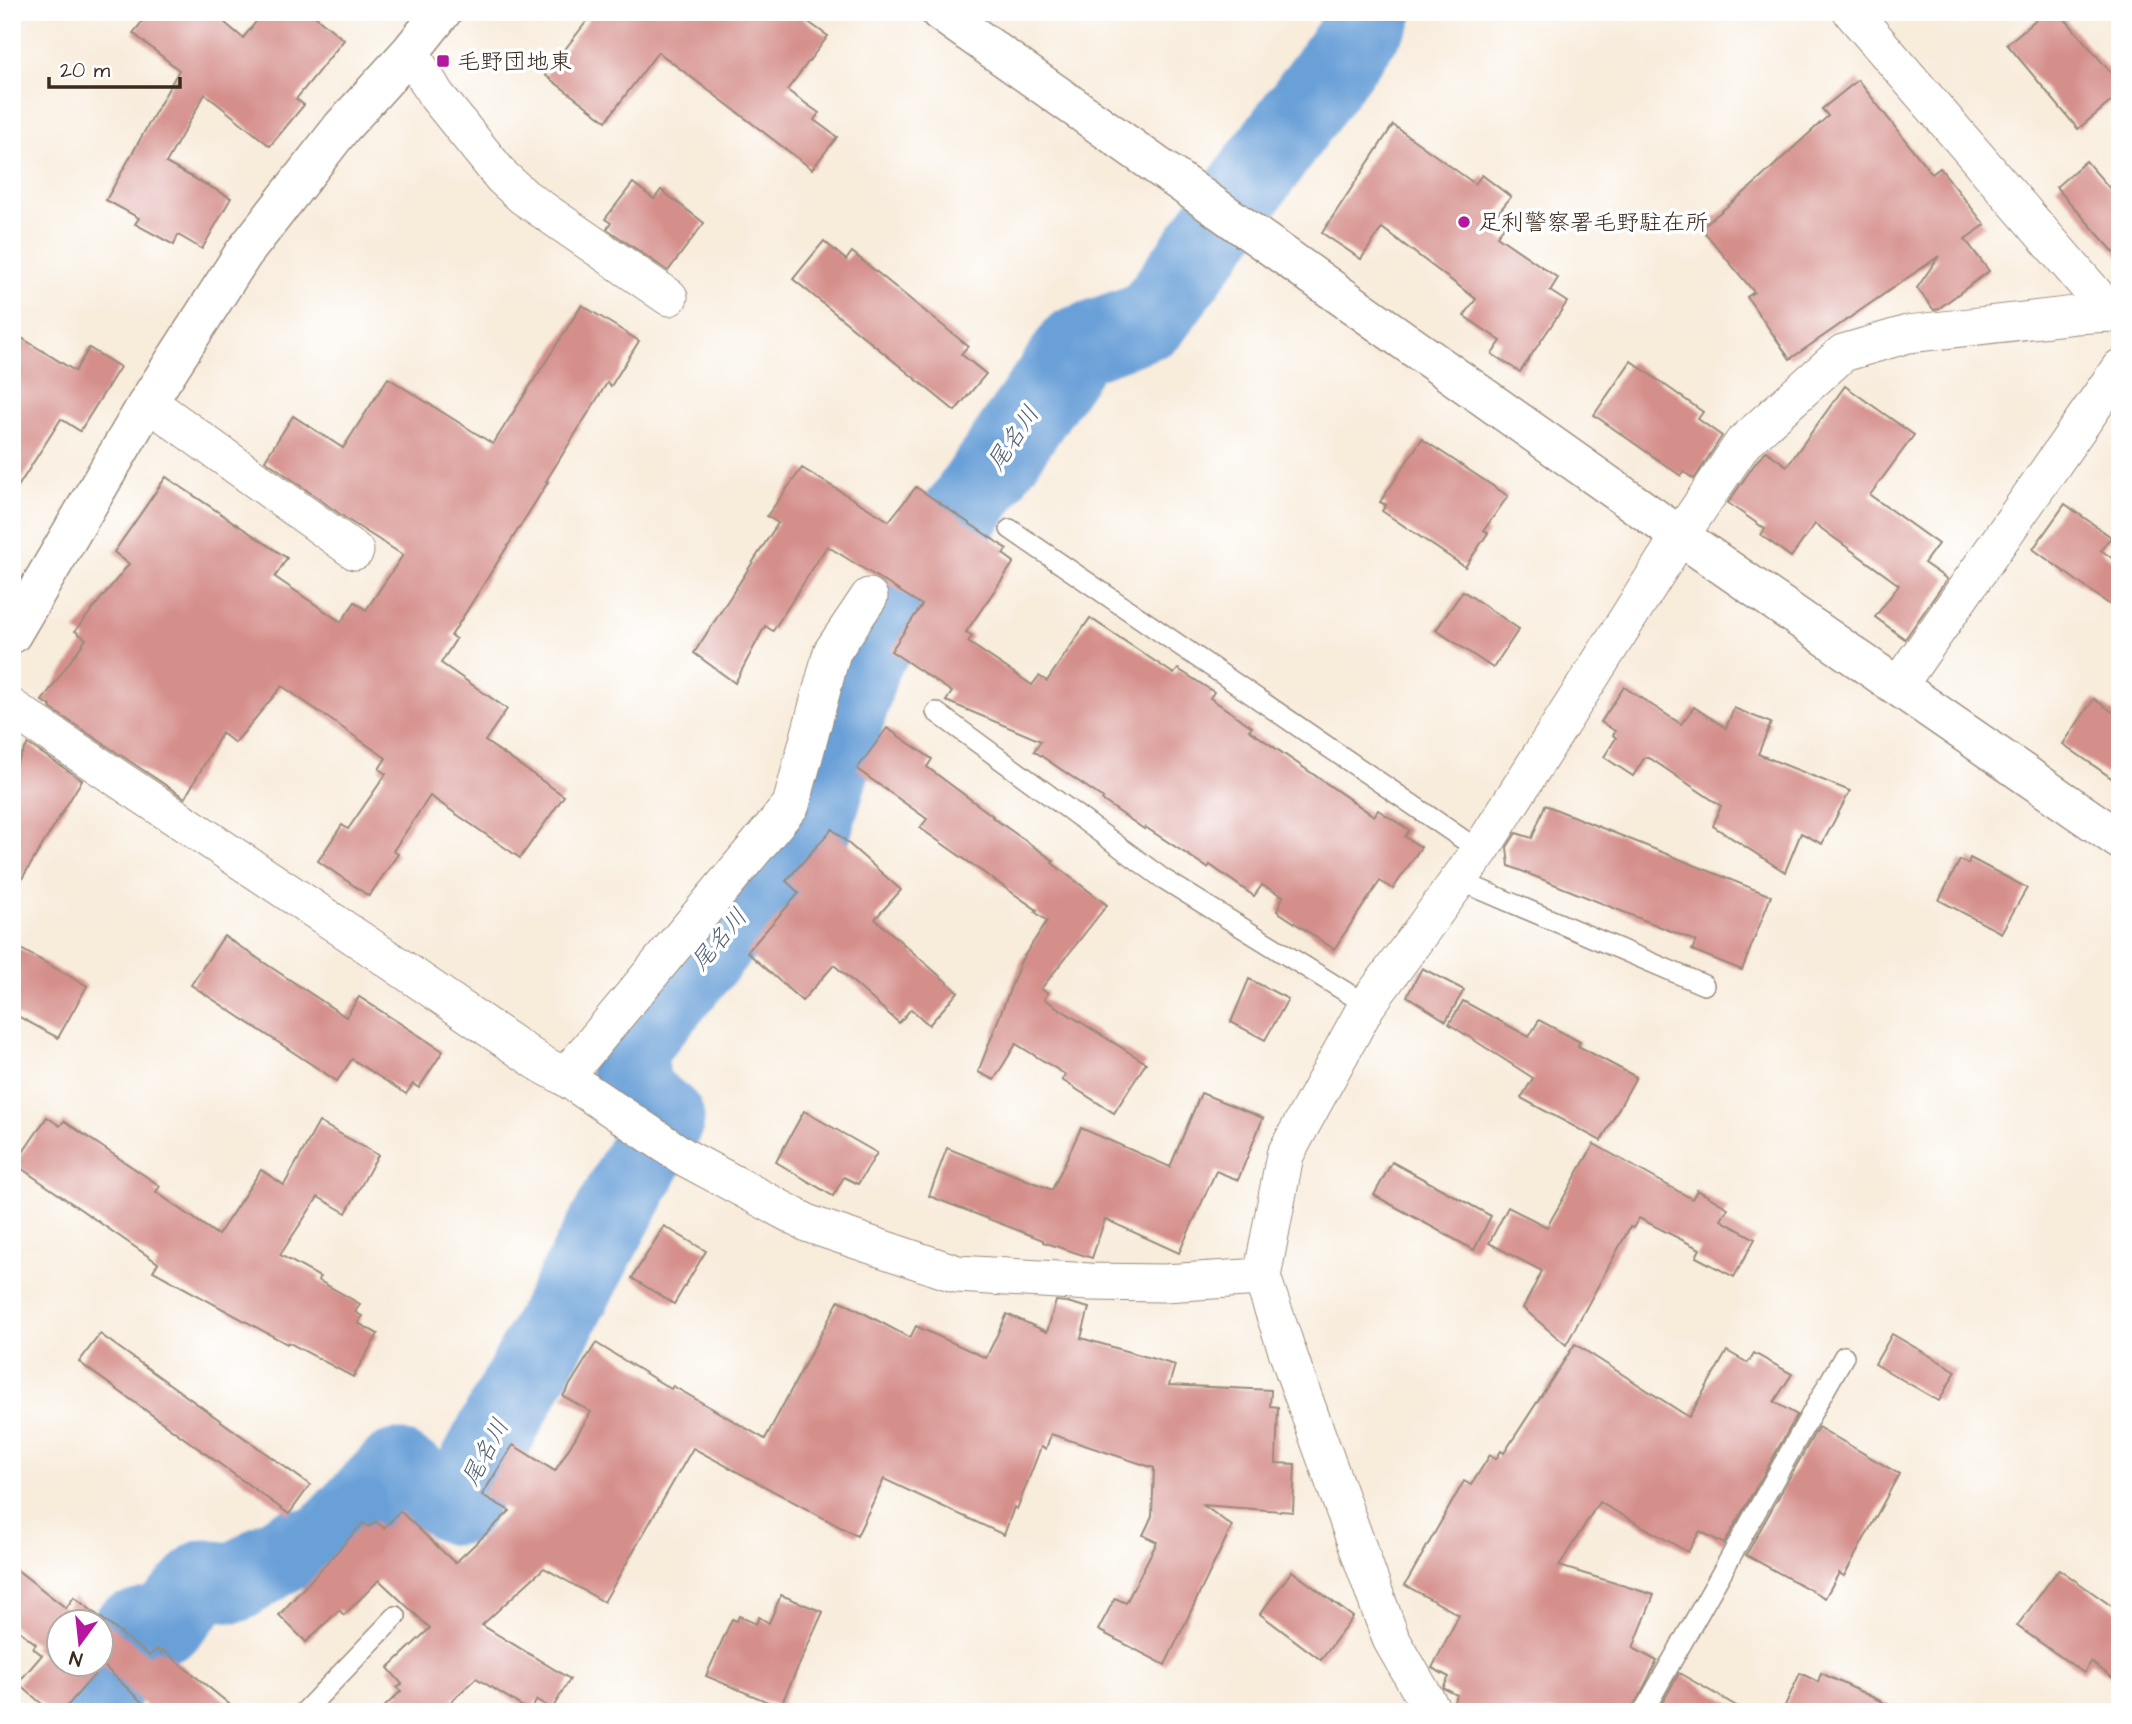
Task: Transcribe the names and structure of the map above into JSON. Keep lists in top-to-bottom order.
{
  "water": ["尾名川"],
  "places": {
    "transit": ["毛野団地東"],
    "other": ["足利警察署毛野駐在所"]
  },
  "scale_bar": "20 m",
  "north": "bottom"
}
